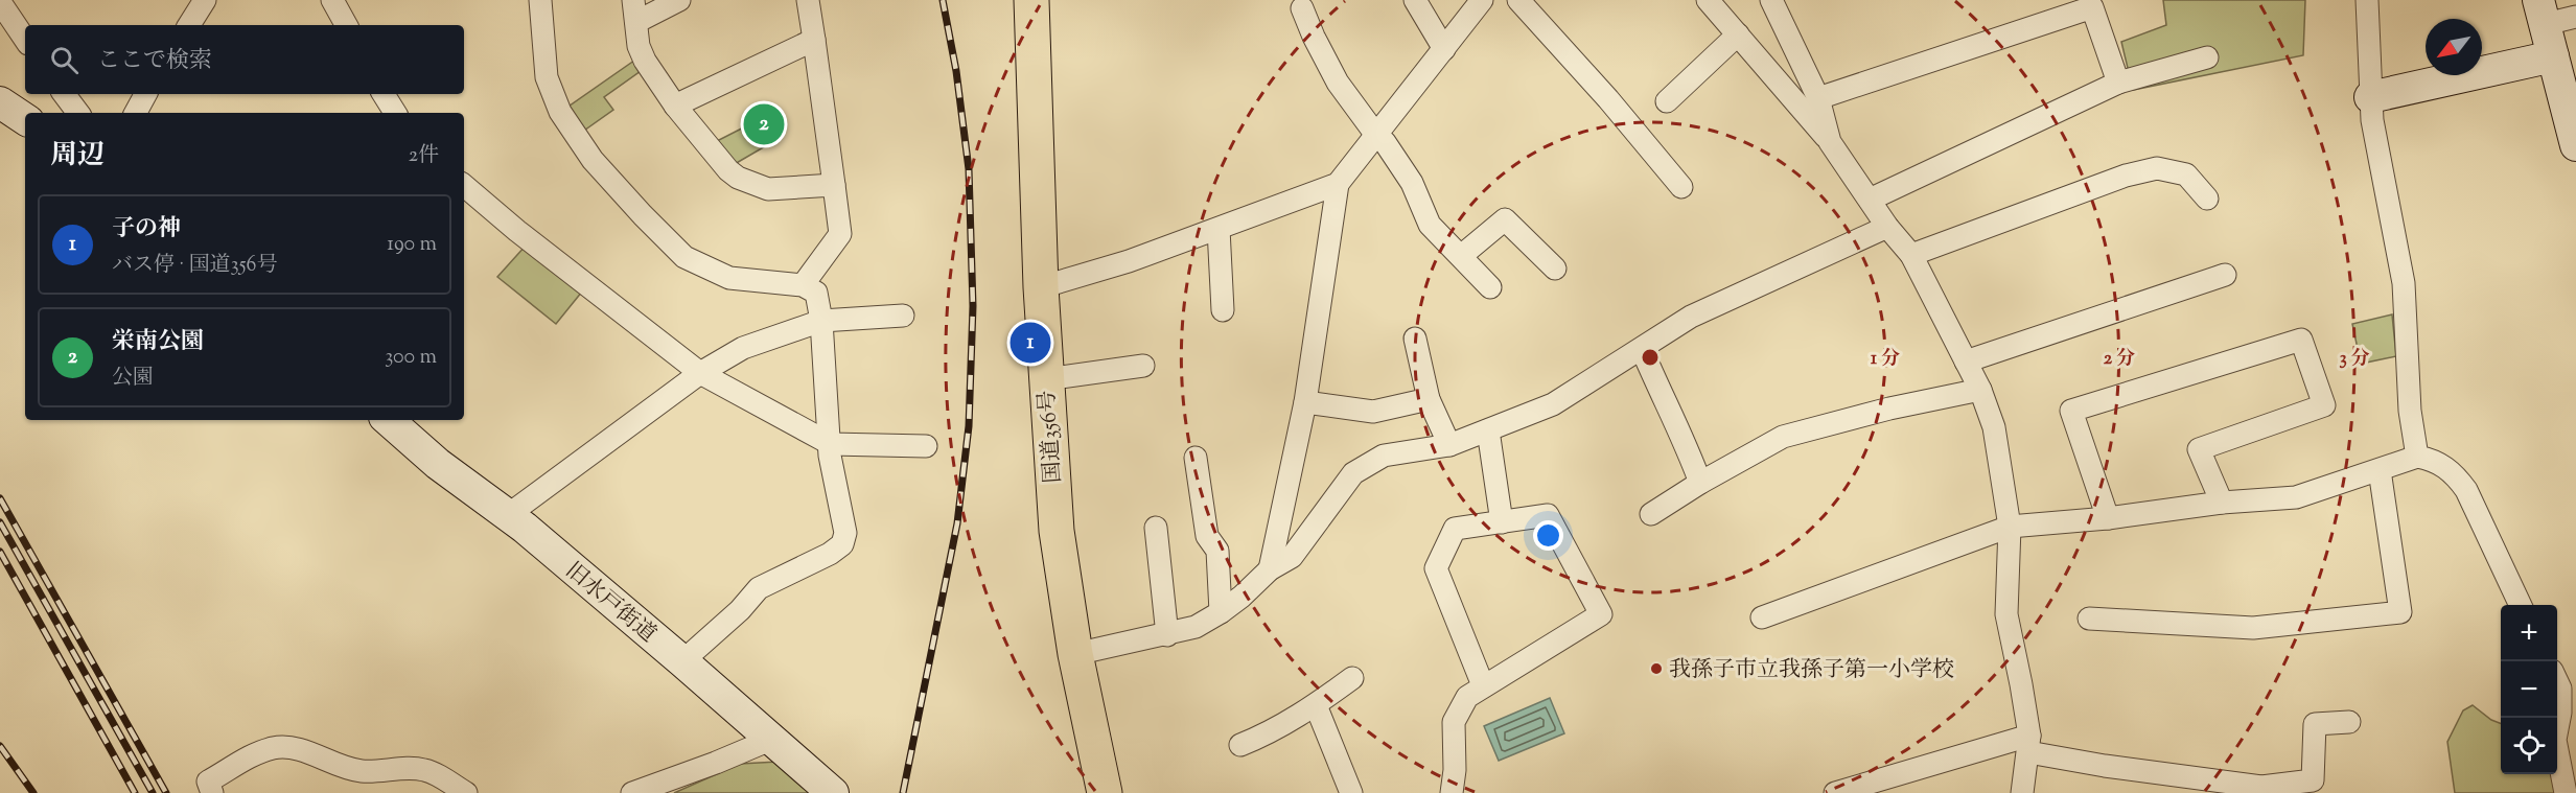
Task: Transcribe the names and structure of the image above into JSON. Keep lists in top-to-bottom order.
{
  "streets": {
    "highway": ["国道356号"],
    "street": ["旧水戸街道"]
  },
  "places": ["我孫子市立我孫子第一小学校"],
  "north": "bottom left",
  "page": {
    "search": "ここで検索",
    "pins": ["2", "1"],
    "heading": ["周辺", "2件"],
    "list": [
      {
        "mark": "1",
        "name": "子の神",
        "note": "バス停 · 国道356号",
        "value": "190 m"
      },
      {
        "mark": "2",
        "name": "栄南公園",
        "note": "公園",
        "value": "300 m"
      }
    ],
    "map_buttons": ["+", "−"]
  },
  "rings": ["1 分", "2 分", "3 分"]
}
